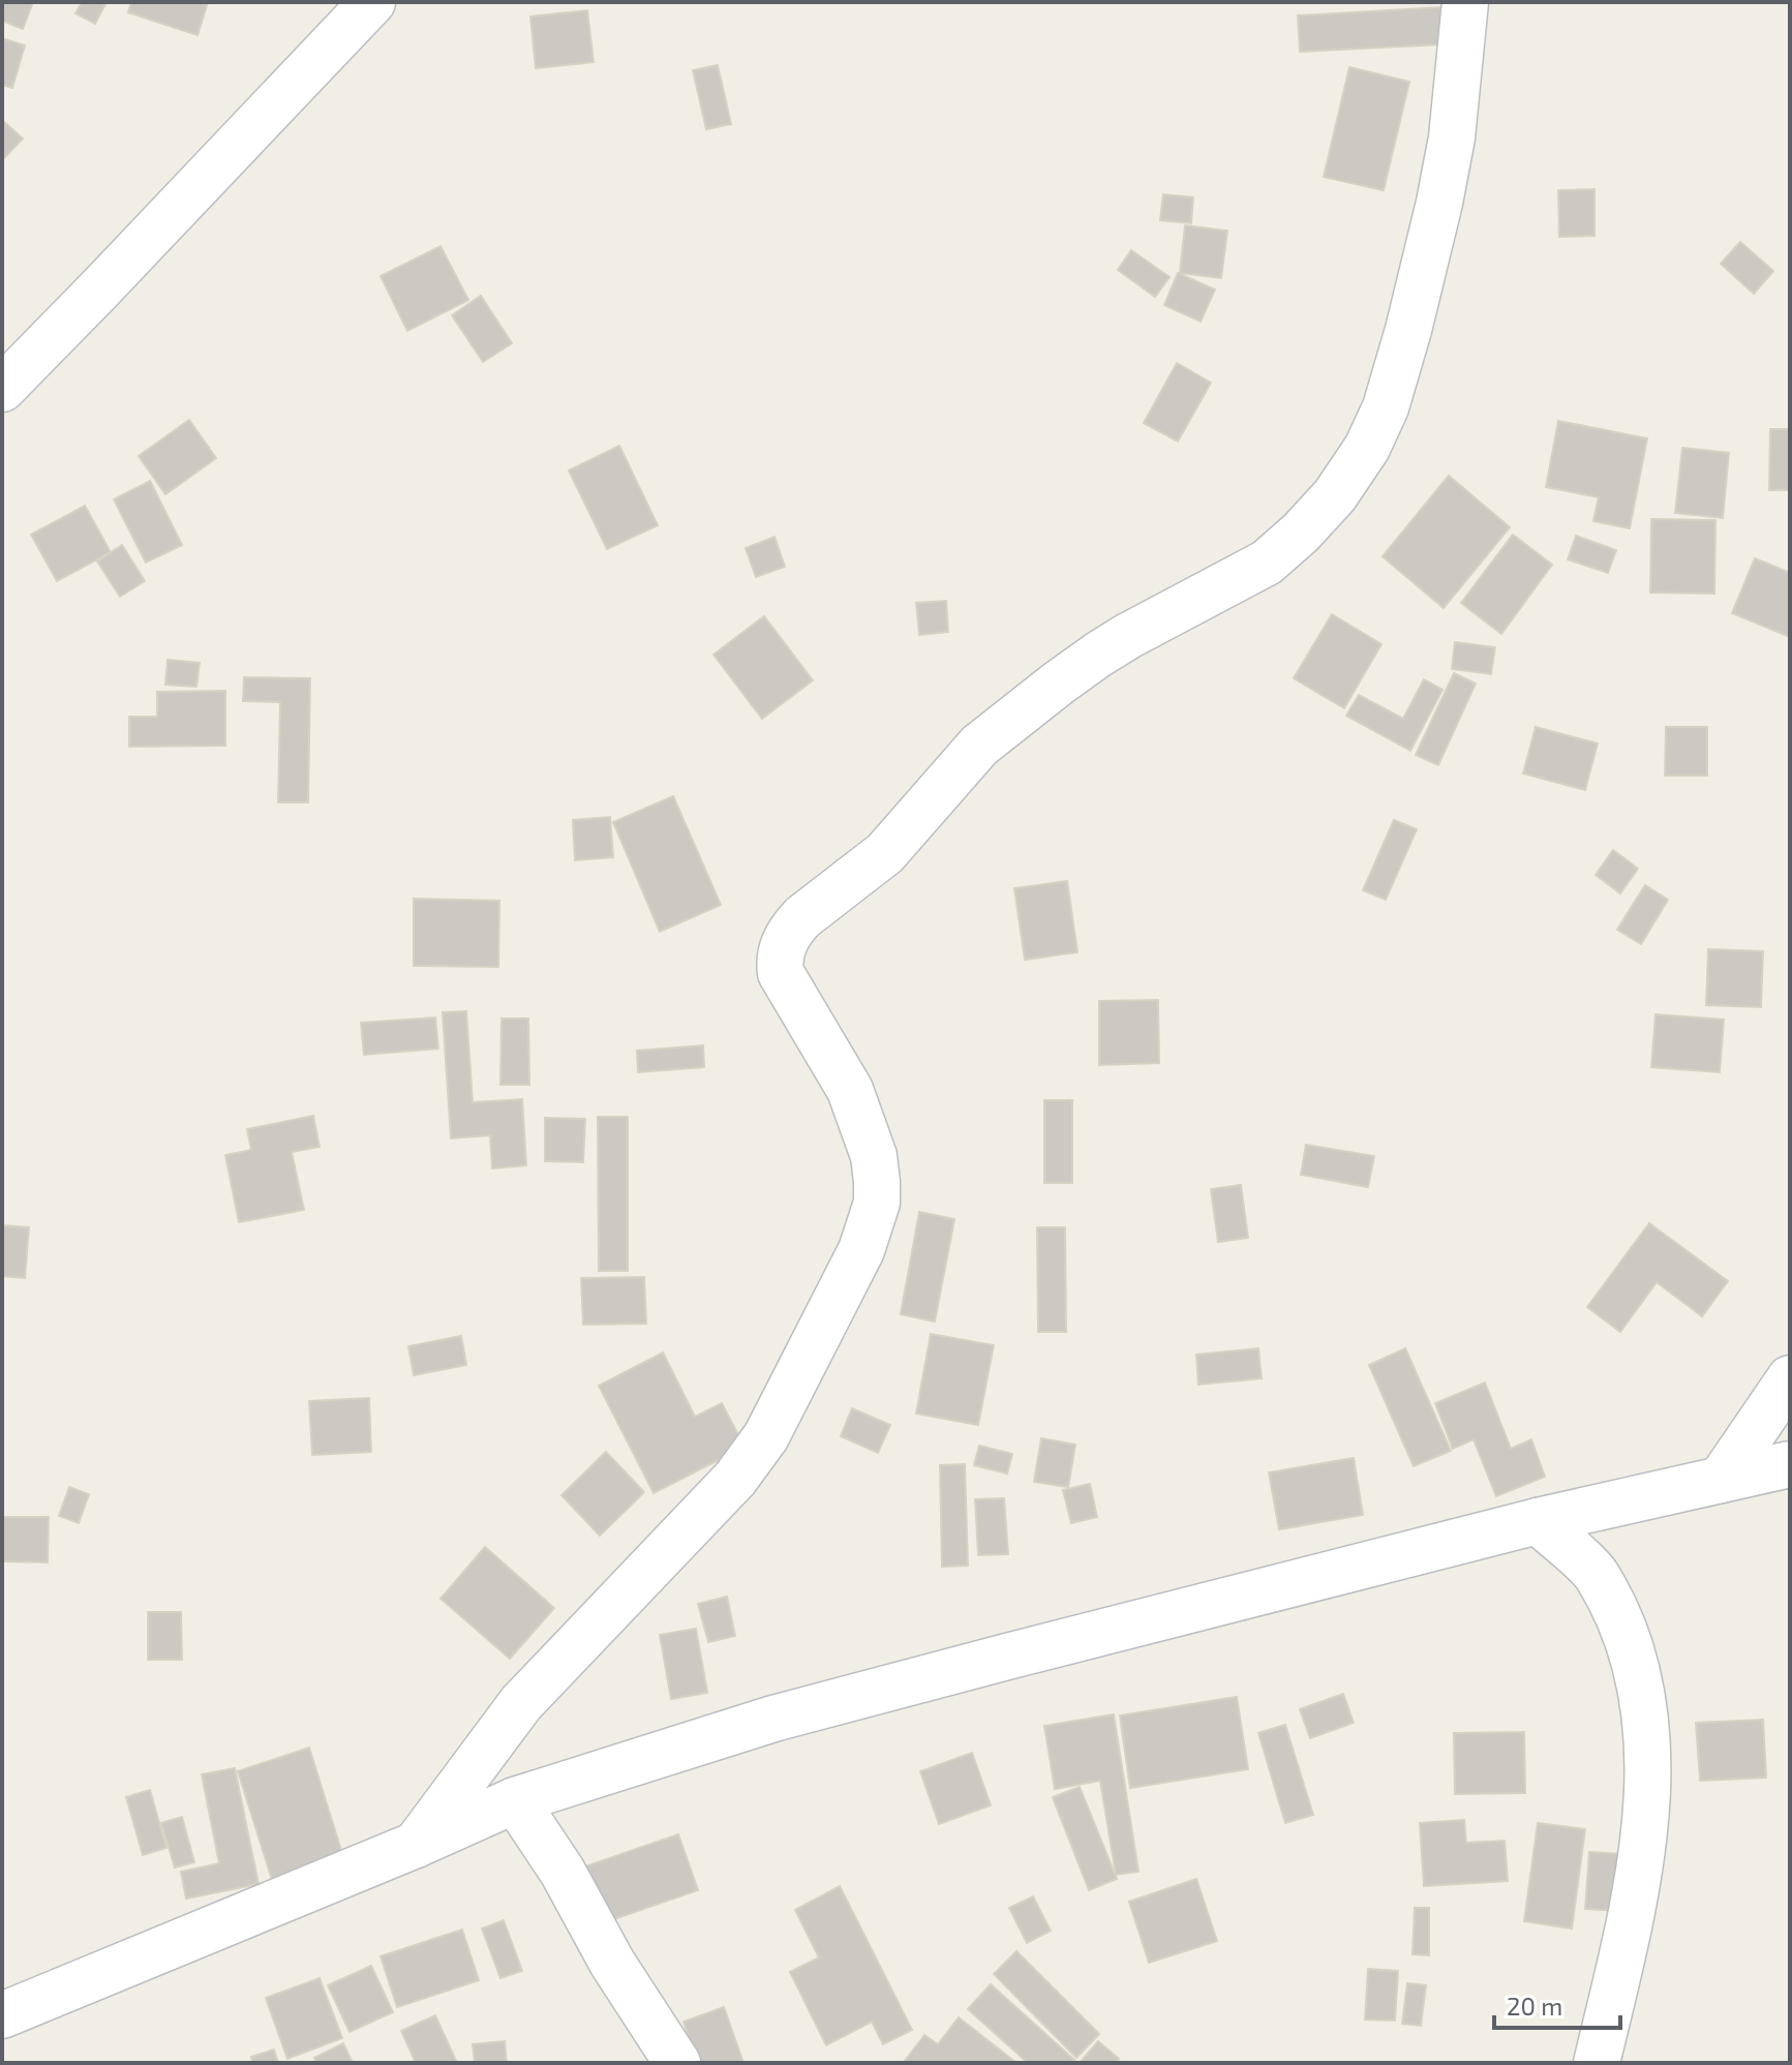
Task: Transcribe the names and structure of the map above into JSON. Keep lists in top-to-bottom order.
{
  "scale_bar": "20 m"
}
